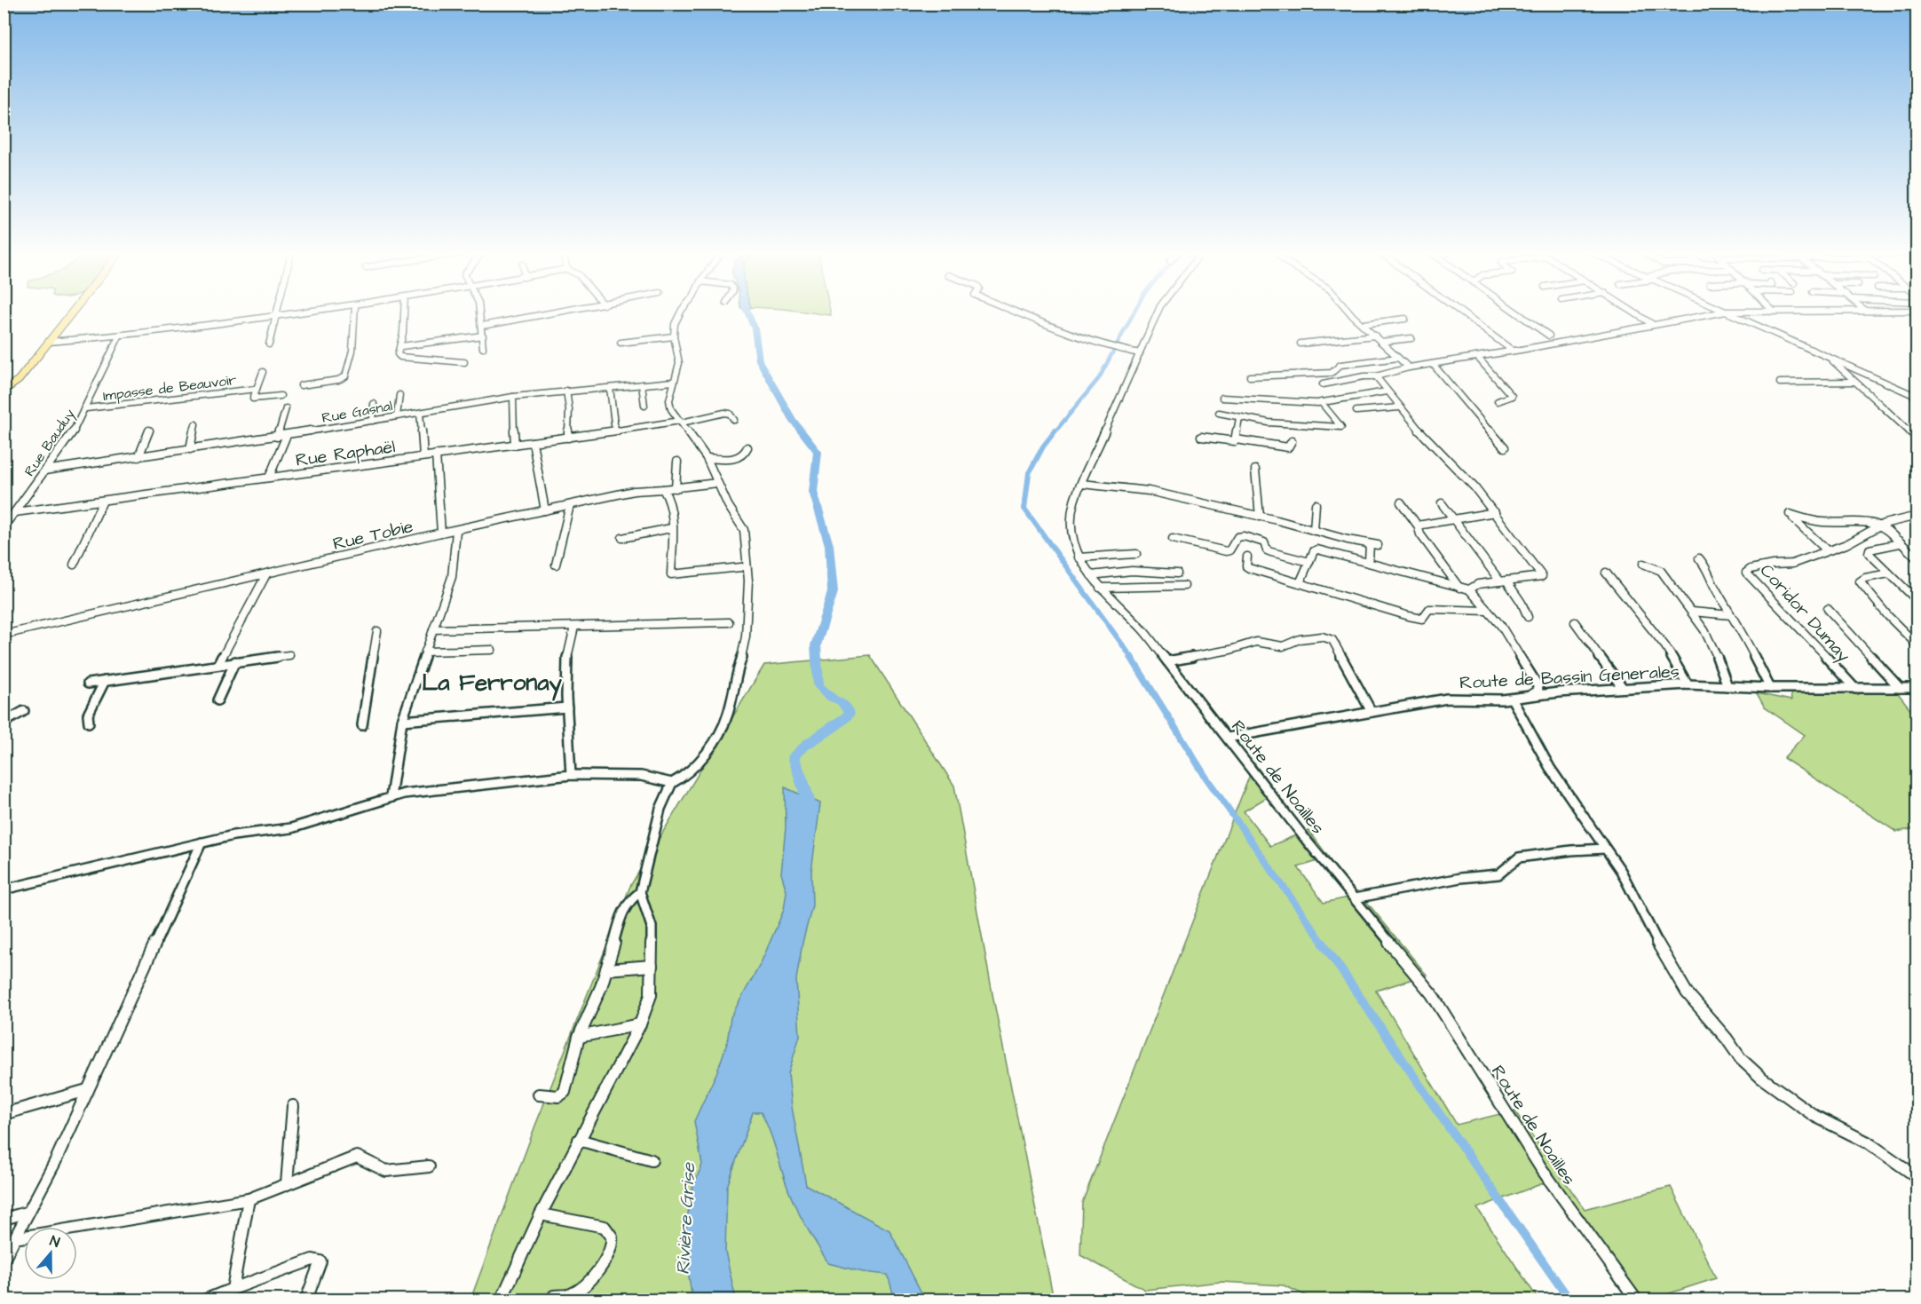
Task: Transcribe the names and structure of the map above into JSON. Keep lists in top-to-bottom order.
{
  "streets": {
    "street": [
      "Impasse de Beauvoir",
      "Rue Gasnal",
      "Rue Bauduy",
      "Rue Raphaël",
      "Rue Tobie",
      "Coridor Dumay",
      "Route de Bassin Generales",
      "Route de Noailles"
    ]
  },
  "crossings": [
    ["Impasse de Beauvoir", "Rue Bauduy"],
    ["Rue Gasnal", "Rue Bauduy"],
    ["Rue Bauduy", "Rue Raphaël"],
    ["Coridor Dumay", "Route de Bassin Generales"],
    ["Route de Bassin Generales", "Route de Noailles"]
  ],
  "districts": ["La Ferronay"],
  "water": ["Rivière Grise"],
  "north": "top"
}
